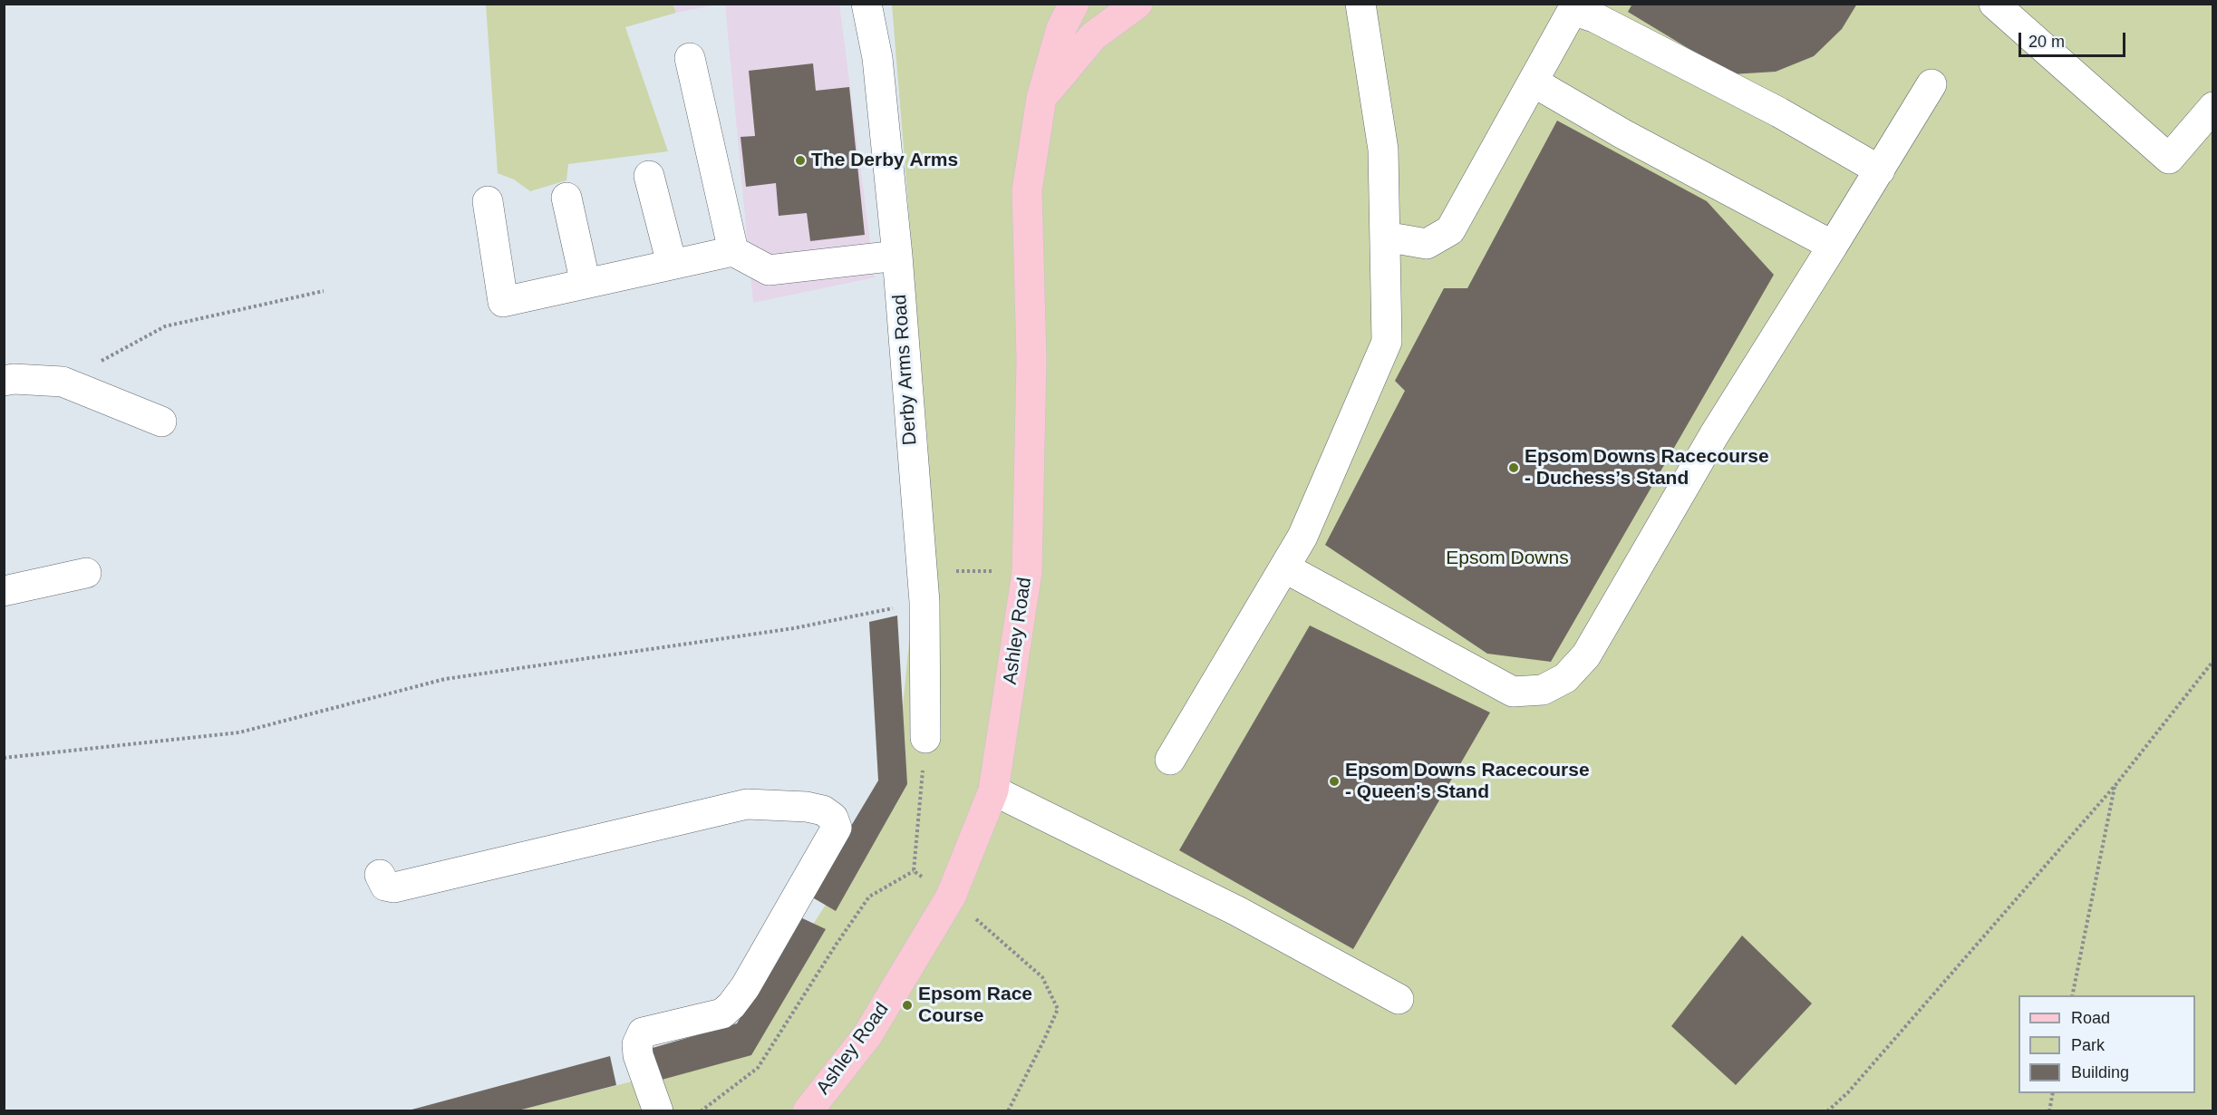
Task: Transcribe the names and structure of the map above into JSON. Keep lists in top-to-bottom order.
{
  "streets": {
    "main road": ["Ashley Road"],
    "street": ["Derby Arms Road"]
  },
  "parks": ["Epsom Downs"],
  "places": [
    "The Derby Arms",
    "Epsom Downs Racecourse - Duchess’s Stand",
    "Epsom Downs Racecourse - Queen's Stand",
    "Epsom Race Course"
  ],
  "legend": ["Road", "Park", "Building"],
  "scale_bar": "20 m"
}
